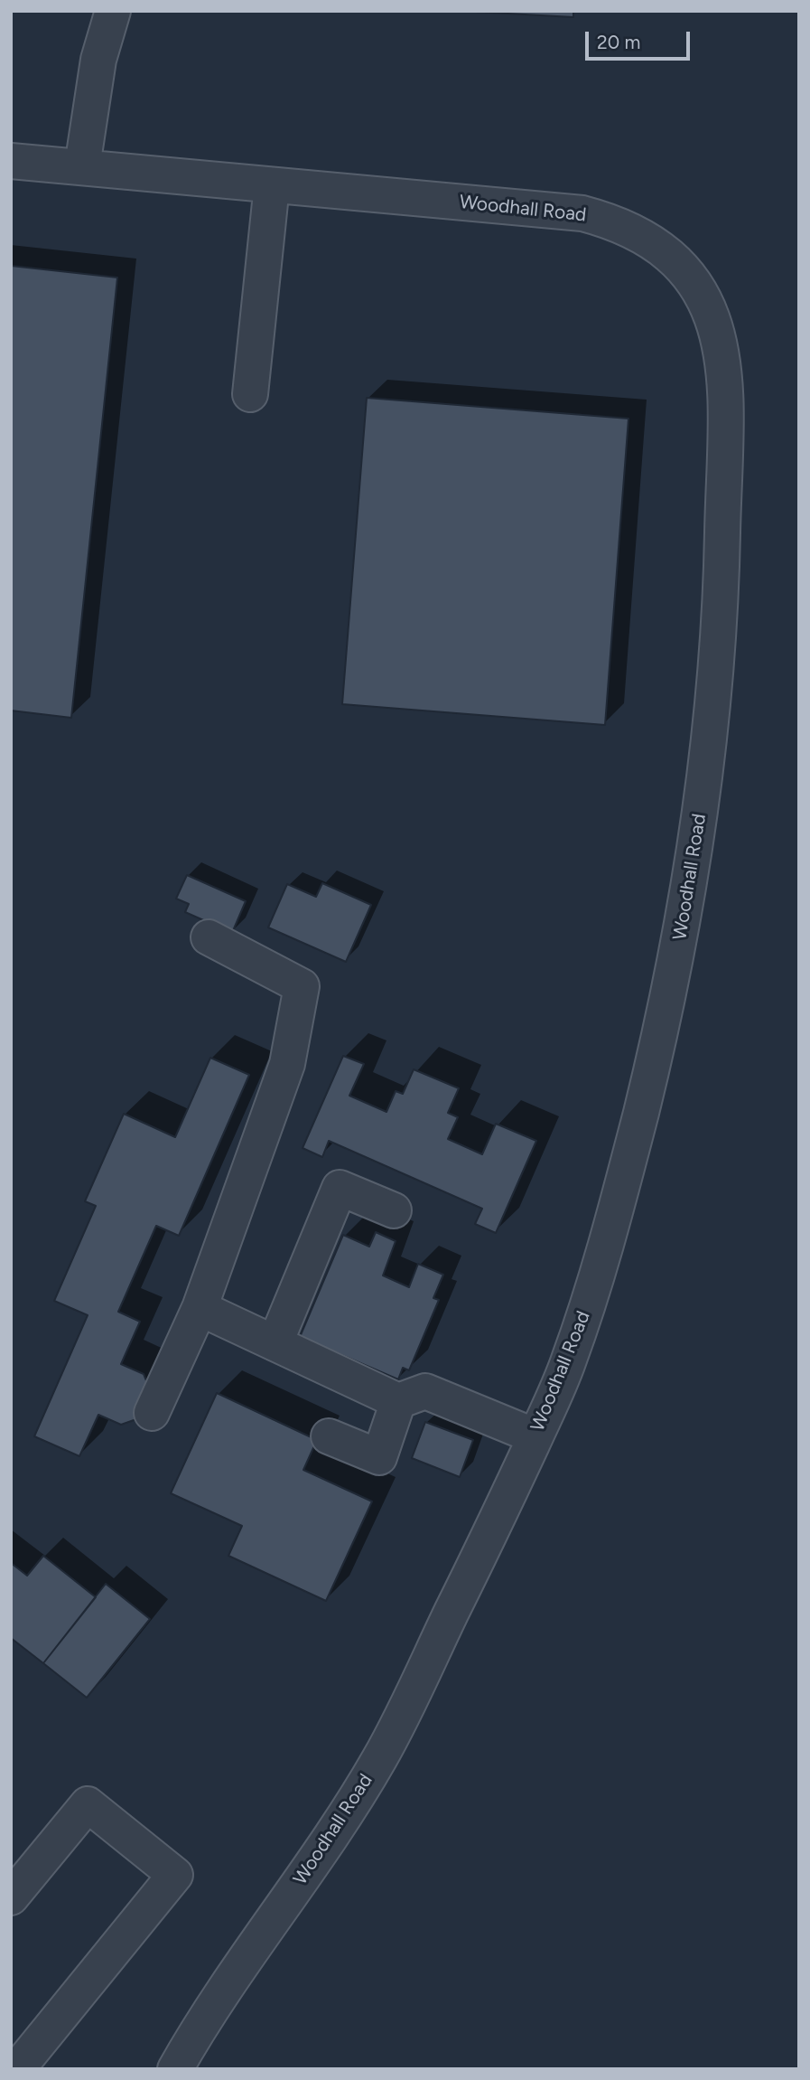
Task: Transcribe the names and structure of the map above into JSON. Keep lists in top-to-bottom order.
{
  "streets": {
    "street": ["Woodhall Road"]
  },
  "scale_bar": "20 m"
}
